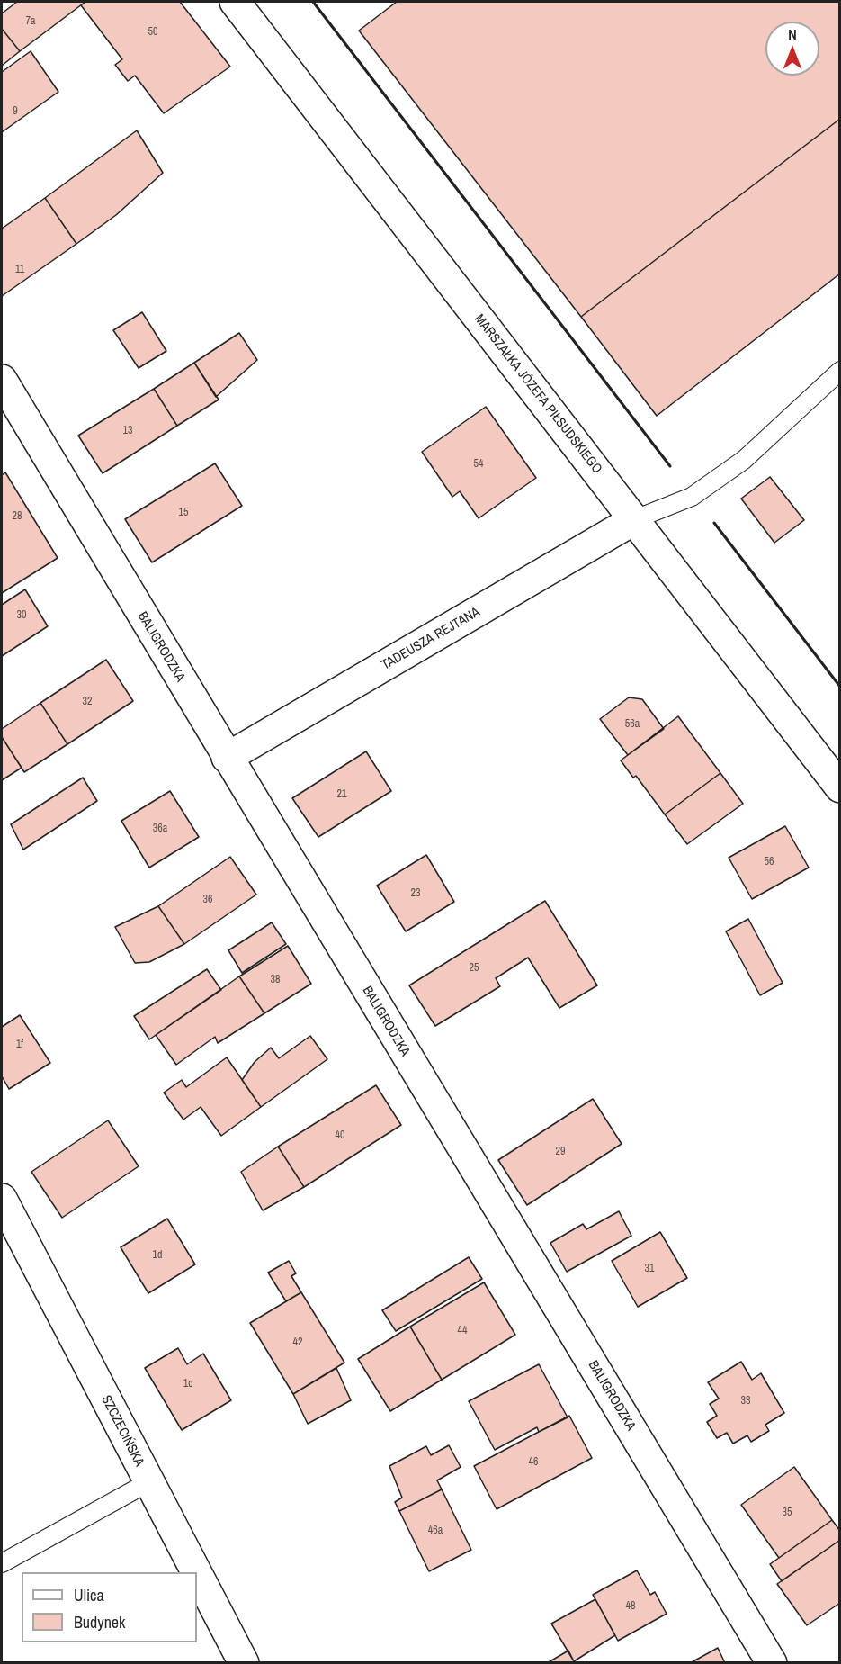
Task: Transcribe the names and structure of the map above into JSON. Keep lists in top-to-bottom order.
{
  "streets": {
    "street": [
      "MARSZAŁKA JÓZEFA PIŁSUDSKIEGO",
      "TADEUSZA REJTANA",
      "BALIGRODZKA",
      "SZCZECIŃSKA"
    ]
  },
  "crossings": [
    ["MARSZAŁKA JÓZEFA PIŁSUDSKIEGO", "TADEUSZA REJTANA"],
    ["TADEUSZA REJTANA", "BALIGRODZKA"]
  ],
  "house_numbers": [
    "7a",
    "50",
    "9",
    "11",
    "13",
    "54",
    "15",
    "28",
    "30",
    "32",
    "56a",
    "21",
    "36a",
    "56",
    "23",
    "36",
    "25",
    "38",
    "1f",
    "40",
    "29",
    "1d",
    "31",
    "44",
    "42",
    "1c",
    "33",
    "46",
    "35",
    "46a",
    "48"
  ],
  "legend": ["Ulica", "Budynek"],
  "north": "top"
}
